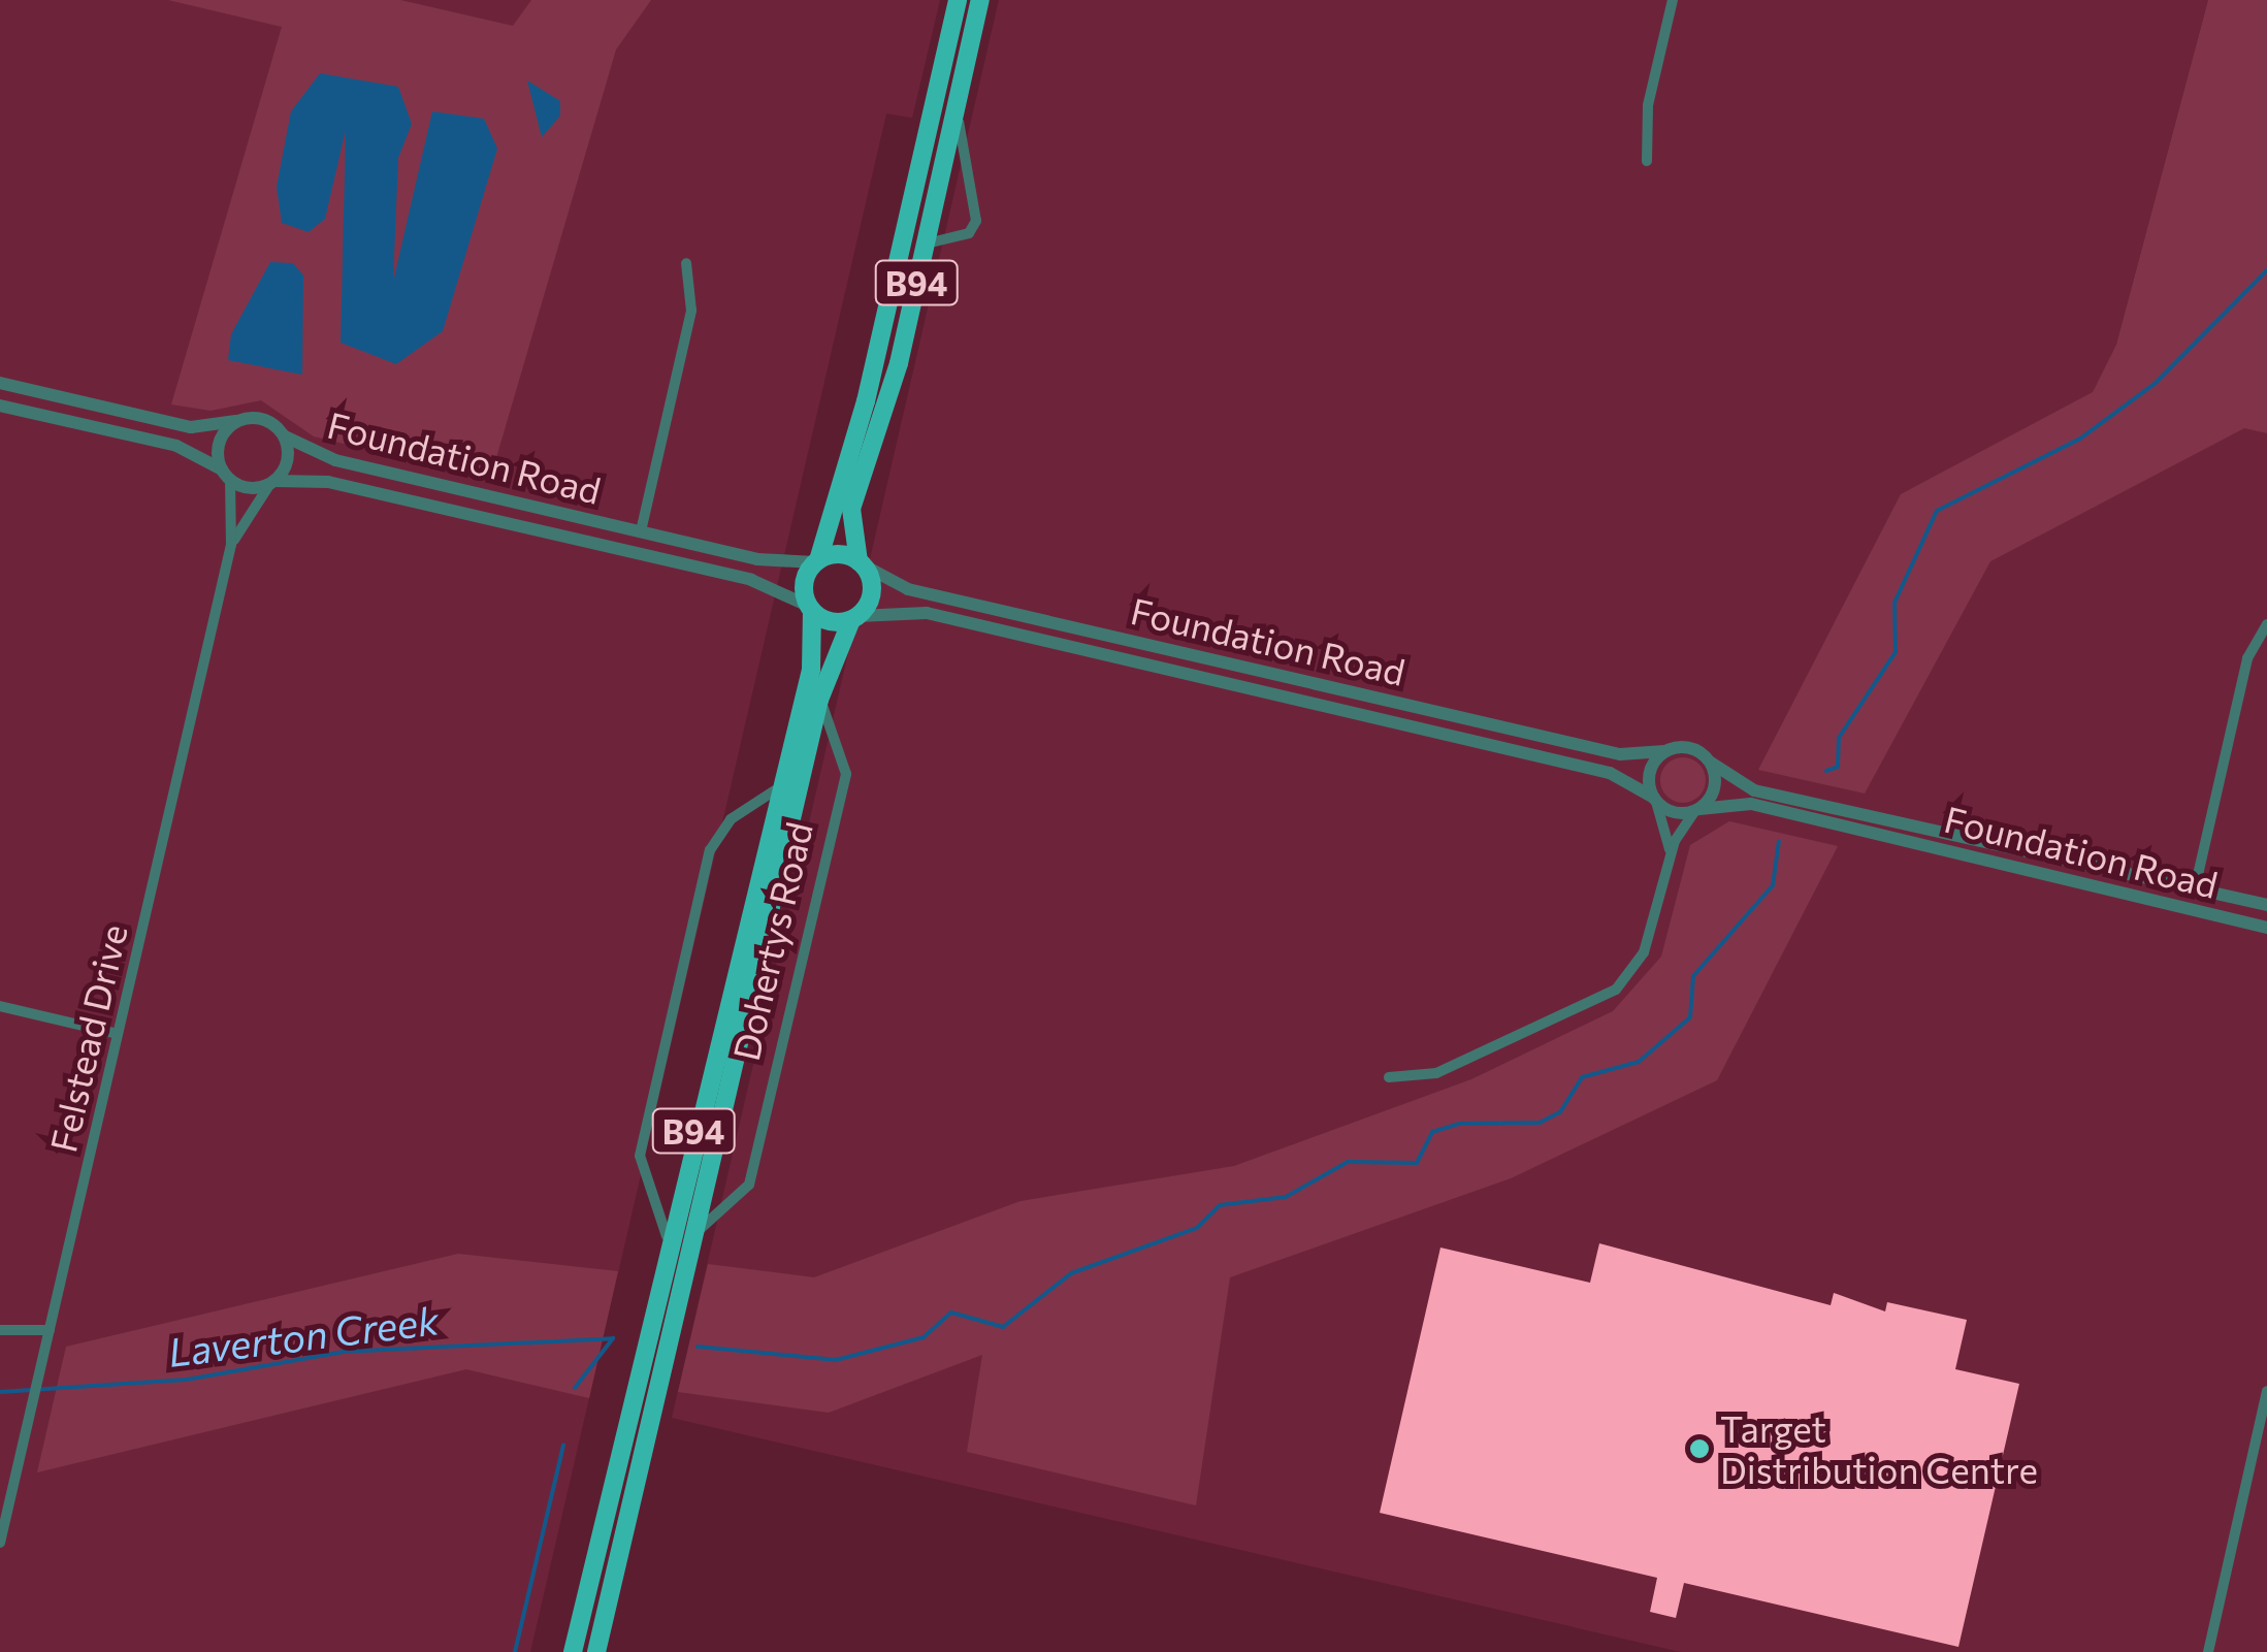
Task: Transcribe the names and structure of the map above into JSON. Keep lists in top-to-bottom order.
{
  "streets": {
    "main road": ["B94", "Dohertys Road"],
    "street": ["Foundation Road", "Felstead Drive"]
  },
  "crossings": [
    ["B94", "Foundation Road"],
    ["B94", "Dohertys Road"],
    ["Foundation Road", "Dohertys Road"],
    ["Foundation Road", "Felstead Drive"]
  ],
  "water": ["Laverton Creek"],
  "places": ["Target Distribution Centre"]
}
